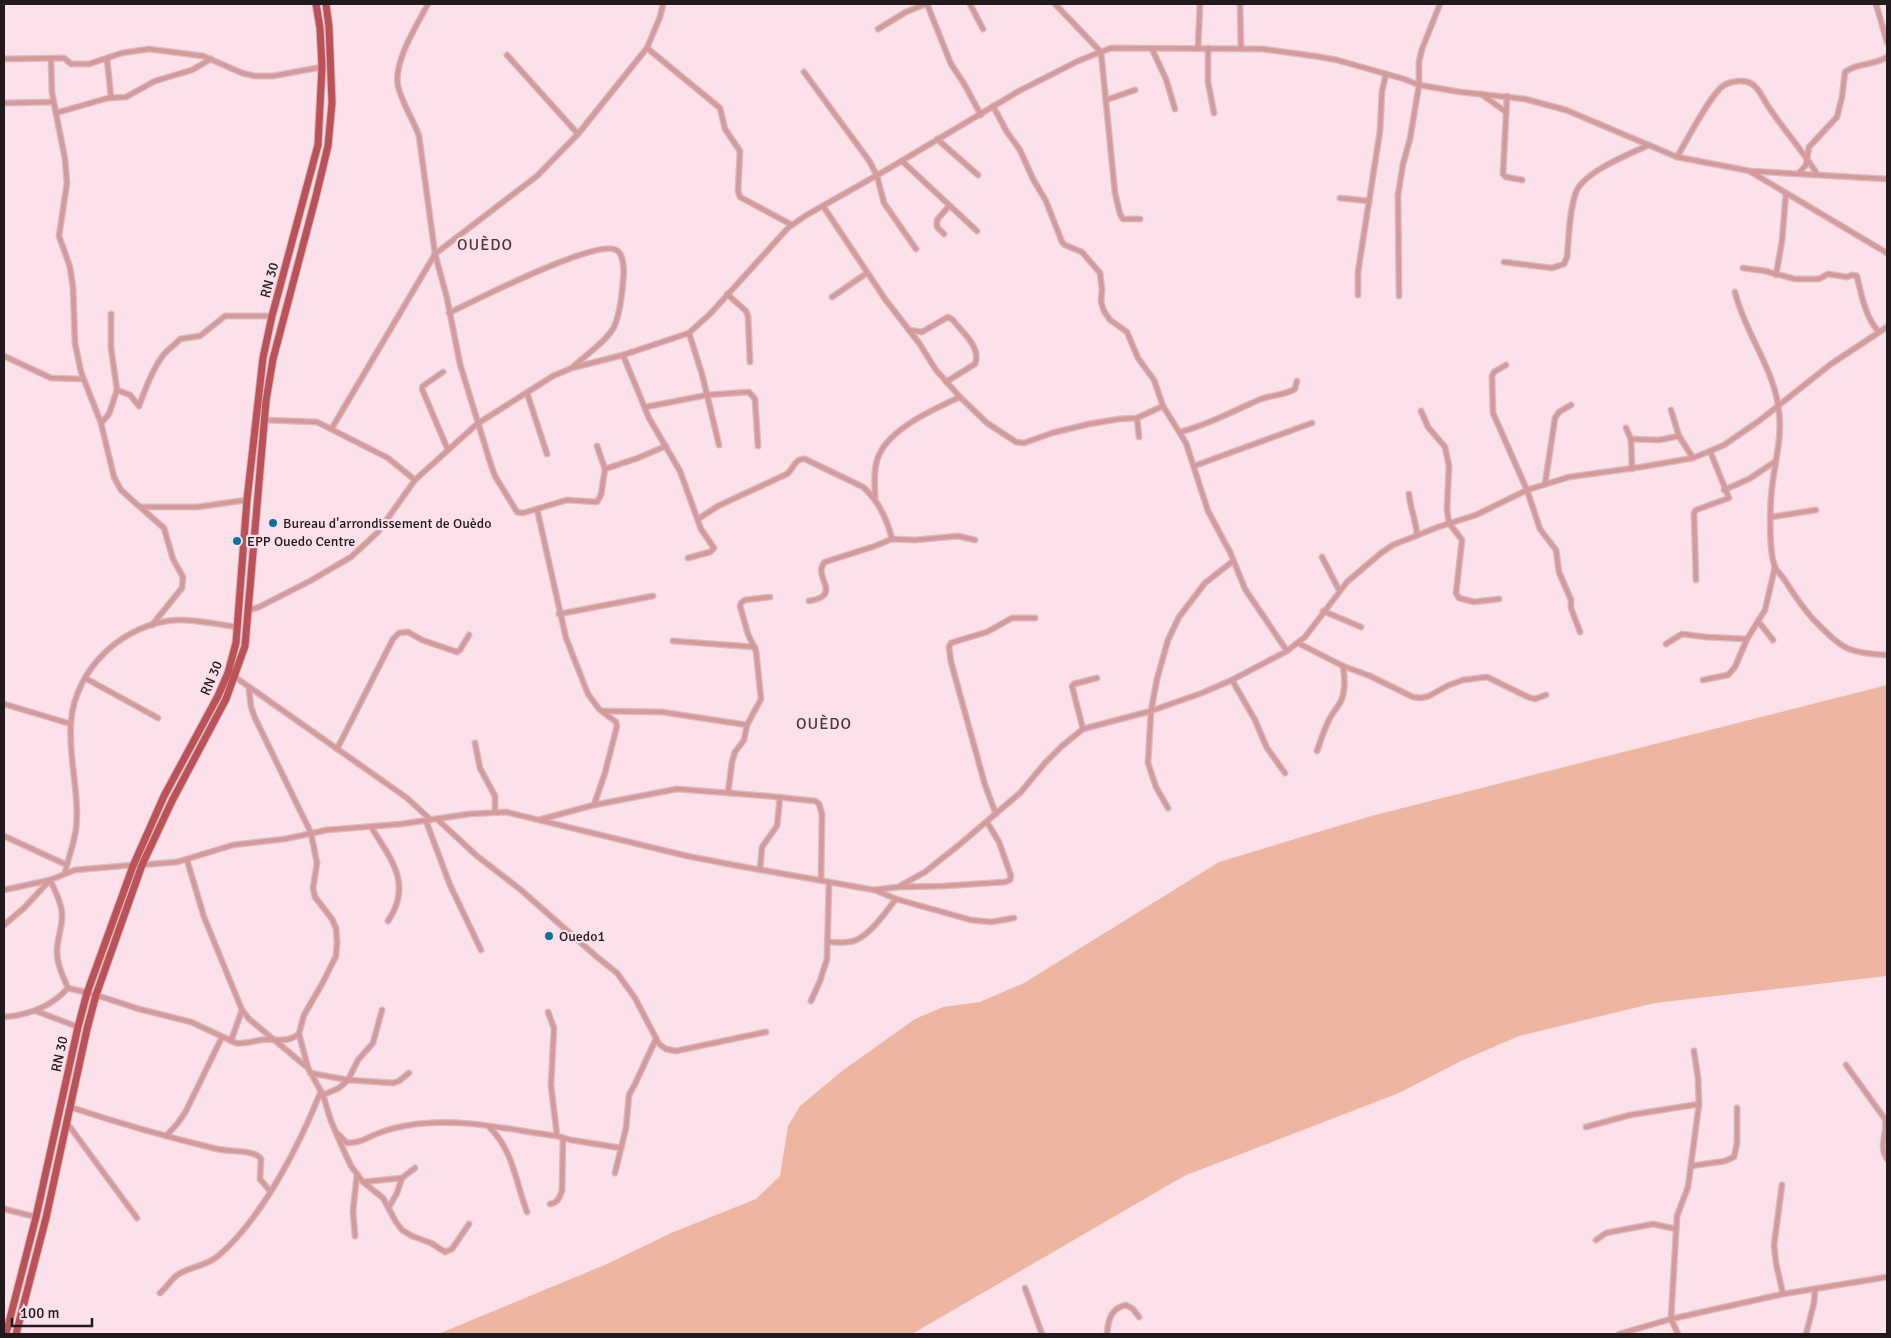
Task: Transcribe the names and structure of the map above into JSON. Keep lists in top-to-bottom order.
{
  "streets": {
    "main road": ["RN 30"]
  },
  "districts": ["OUÈDO", "OUÈDO"],
  "places": ["Bureau d'arrondissement de Ouèdo", "EPP Ouedo Centre", "Ouedo1"],
  "scale_bar": "100 m"
}
